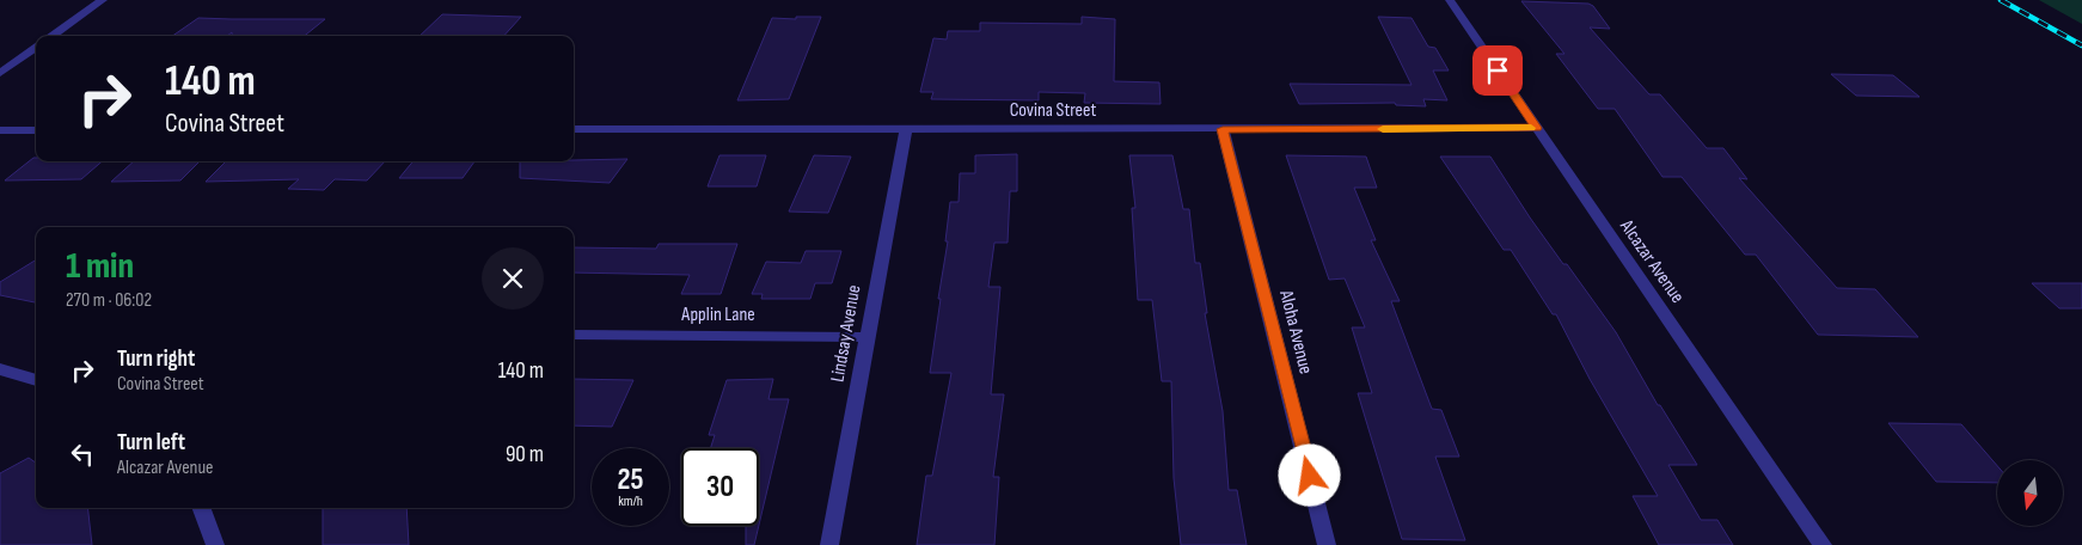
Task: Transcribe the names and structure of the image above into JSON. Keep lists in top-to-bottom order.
{
  "streets": {
    "street": [
      "Covina Street",
      "Alcazar Avenue",
      "Applin Lane",
      "Aloha Avenue",
      "Lindsay Avenue"
    ]
  },
  "crossings": [
    ["Covina Street", "Alcazar Avenue"],
    ["Covina Street", "Aloha Avenue"],
    ["Covina Street", "Lindsay Avenue"],
    ["Applin Lane", "Lindsay Avenue"]
  ],
  "north": "bottom",
  "page": {
    "turn": ["140 m", "Covina Street"],
    "heading": ["1 min", "270 m · 06:02"],
    "list": [
      {
        "name": "Turn right",
        "note": "Covina Street",
        "value": "140 m"
      },
      {
        "name": "Turn left",
        "note": "Alcazar Avenue",
        "value": "90 m"
      }
    ],
    "speed": "25 km/h",
    "limit": "30"
  }
}
